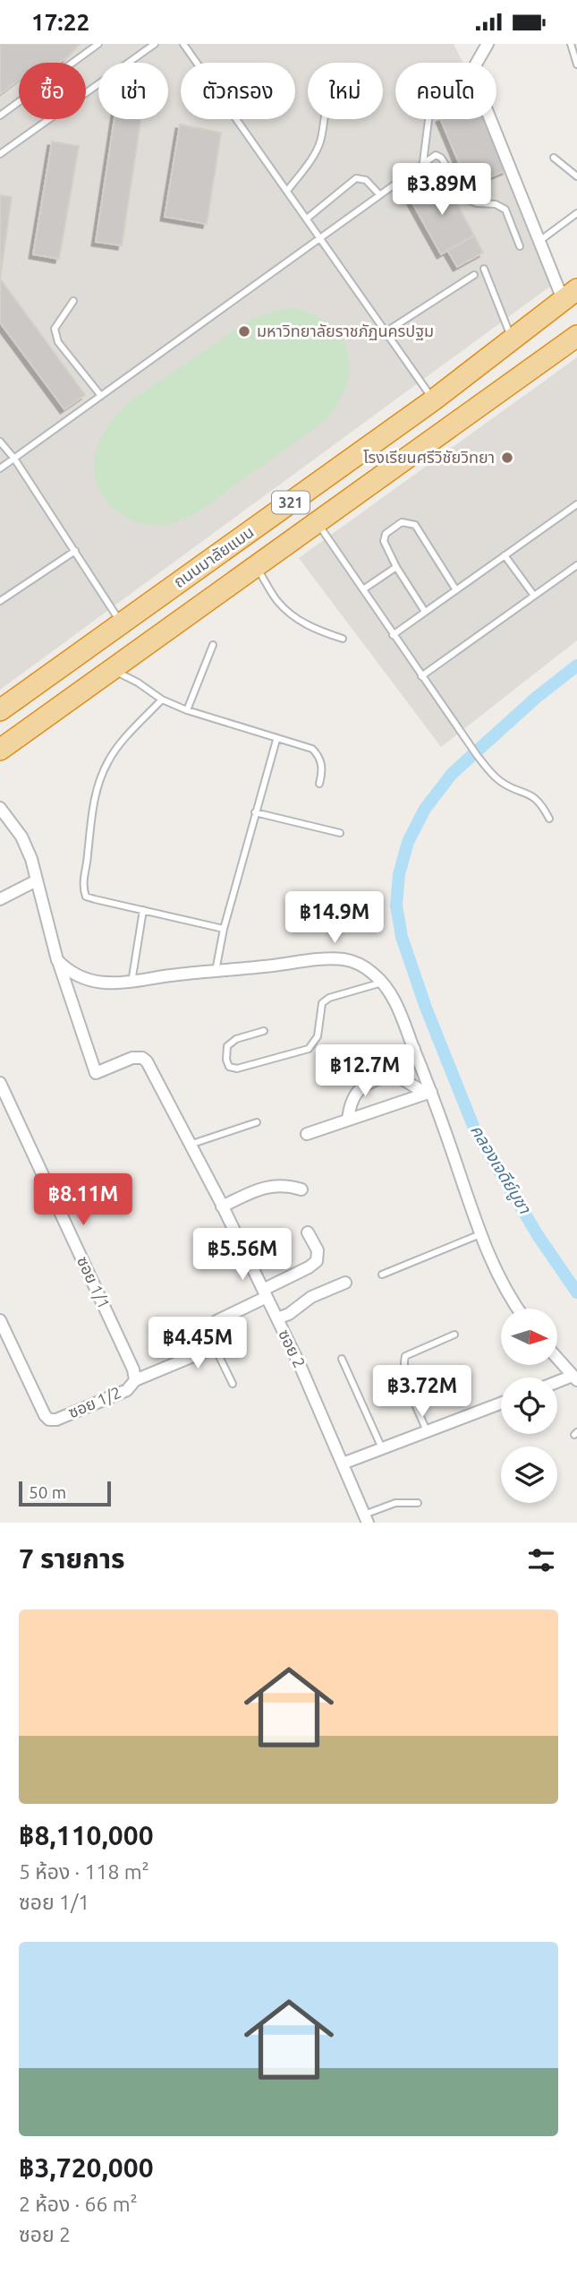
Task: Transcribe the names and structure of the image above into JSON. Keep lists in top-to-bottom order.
{
  "streets": {
    "highway": ["321", "ถนนมาลัยแมน"],
    "street": ["ซอย 1/1", "ซอย 2", "ซอย 1/2"]
  },
  "crossings": [
    ["ซอย 1/1", "ซอย 1/2"]
  ],
  "water": ["คลองเจดีย์บูชา"],
  "places": ["มหาวิทยาลัยราชภัฏนครปฐม", "โรงเรียนศรีวิชัยวิทยา"],
  "scale_bar": "50 m",
  "north": "right",
  "page": {
    "status": "17:22",
    "chip": [
      "ซื้อ",
      "เช่า",
      "ตัวกรอง",
      "ใหม่",
      "คอนโด"
    ],
    "price": [
      "฿3.89M",
      "฿14.9M",
      "฿12.7M",
      "฿8.11M",
      "฿5.56M",
      "฿4.45M",
      "฿3.72M"
    ],
    "scale": "50 m",
    "heading": "7 รายการ",
    "list": [
      {
        "name": "฿8,110,000",
        "note": "5 ห้อง · 118 m² · ซอย 1/1"
      },
      {
        "name": "฿3,720,000",
        "note": "2 ห้อง · 66 m² · ซอย 2"
      }
    ]
  }
}
